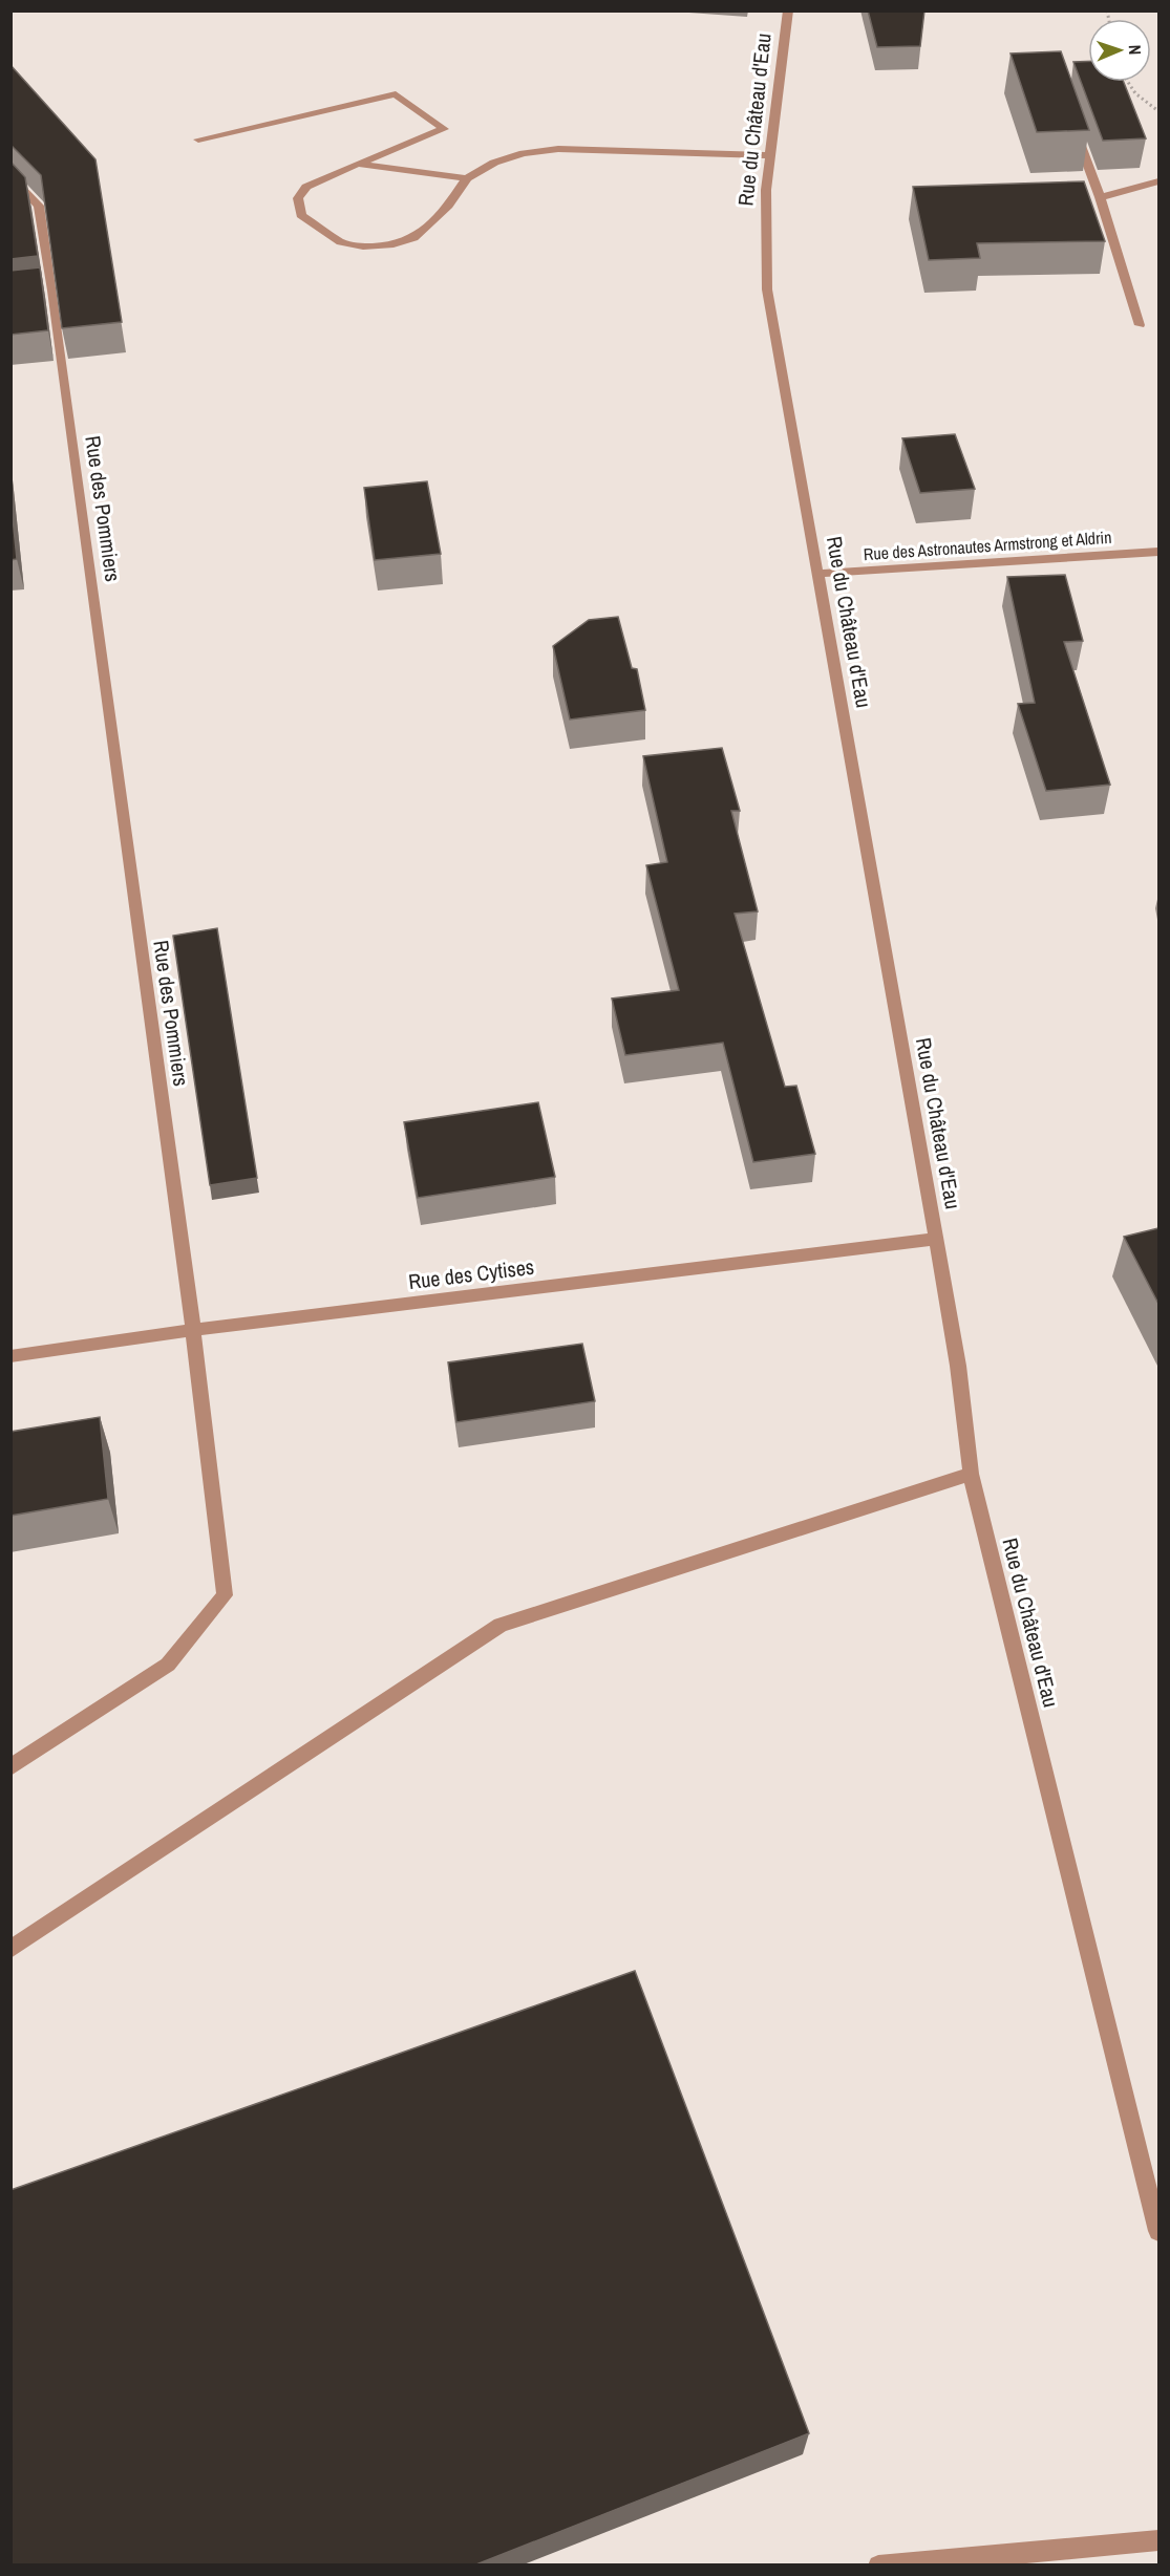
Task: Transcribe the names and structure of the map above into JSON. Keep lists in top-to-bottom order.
{
  "streets": {
    "street": [
      "Rue du Château d'Eau",
      "Rue des Pommiers",
      "Rue des Astronautes Armstrong et Aldrin",
      "Rue des Cytises"
    ]
  },
  "crossings": [
    ["Rue du Château d'Eau", "Rue des Astronautes Armstrong et Aldrin"],
    ["Rue du Château d'Eau", "Rue des Cytises"],
    ["Rue des Pommiers", "Rue des Cytises"]
  ],
  "north": "right"
}
